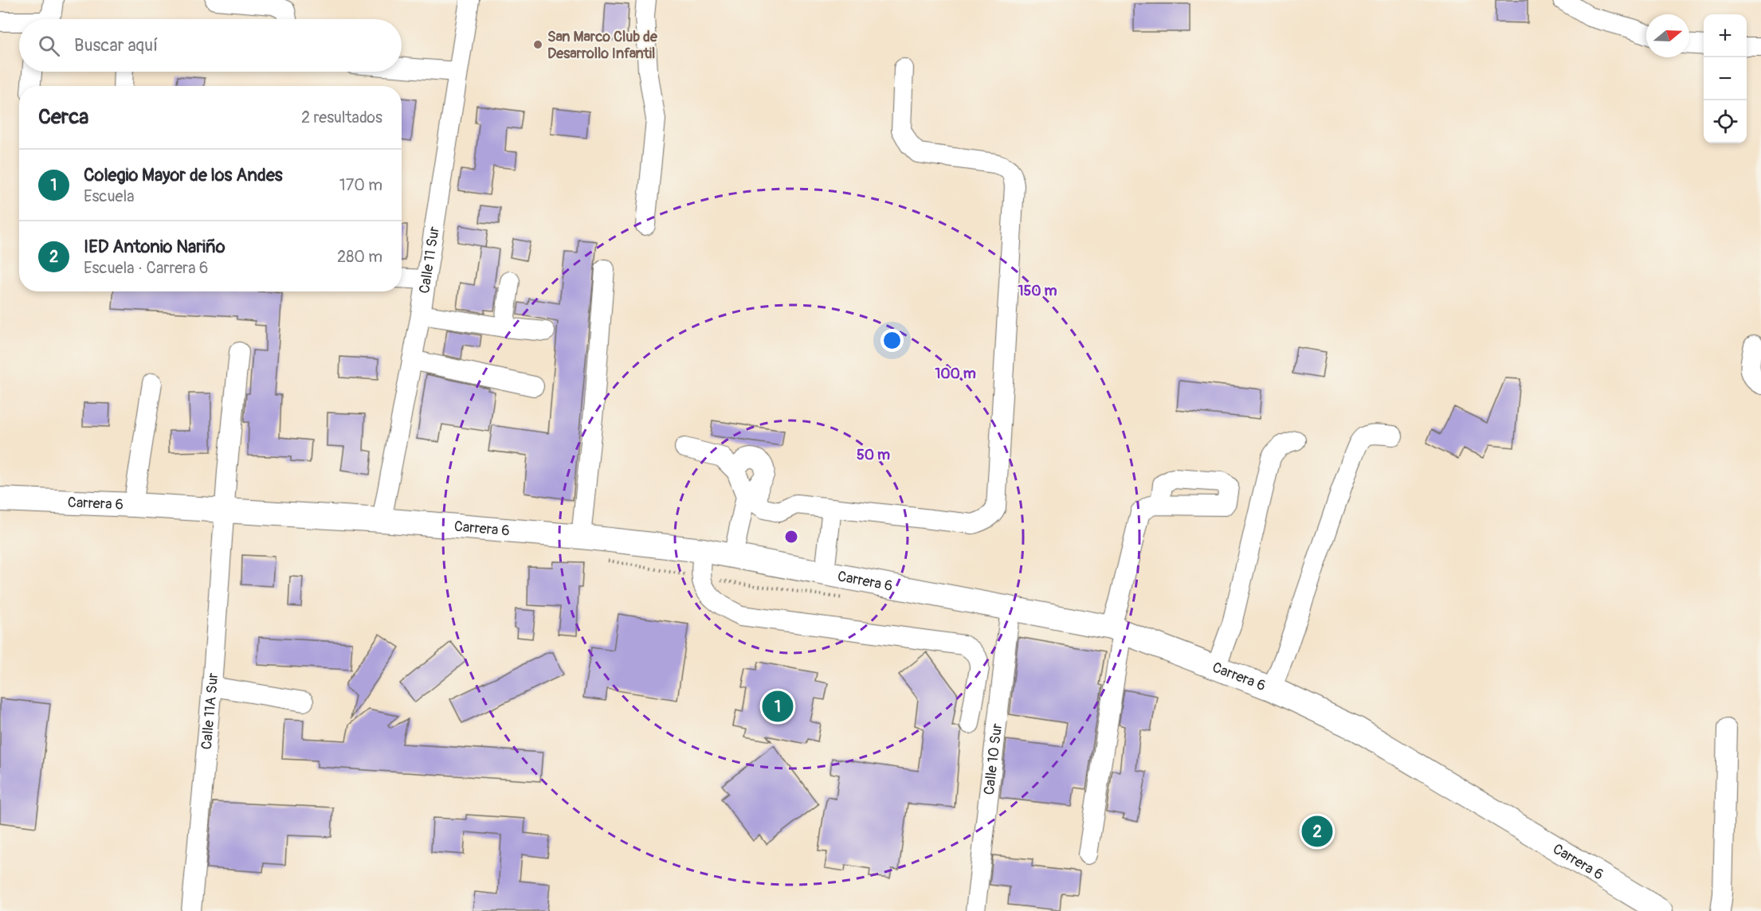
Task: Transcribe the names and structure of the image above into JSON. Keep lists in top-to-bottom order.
{
  "streets": {
    "main road": ["Carrera 6"],
    "street": ["Calle 11 Sur", "Calle 11A Sur", "Calle 10 Sur"]
  },
  "crossings": [
    ["Calle 11 Sur", "Carrera 6"],
    ["Carrera 6", "Calle 11A Sur"],
    ["Carrera 6", "Calle 10 Sur"]
  ],
  "places": ["San Marco Club de Desarrollo Infantil"],
  "north": "right",
  "page": {
    "map_buttons": ["+", "−"],
    "search": "Buscar aquí",
    "heading": ["Cerca", "2 resultados"],
    "list": [
      {
        "mark": "1",
        "name": "Colegio Mayor de los Andes",
        "note": "Escuela",
        "value": "170 m"
      },
      {
        "mark": "2",
        "name": "IED Antonio Nariño",
        "note": "Escuela · Carrera 6",
        "value": "280 m"
      }
    ],
    "pins": ["1", "2"]
  },
  "rings": ["150 m", "100 m", "50 m"]
}
